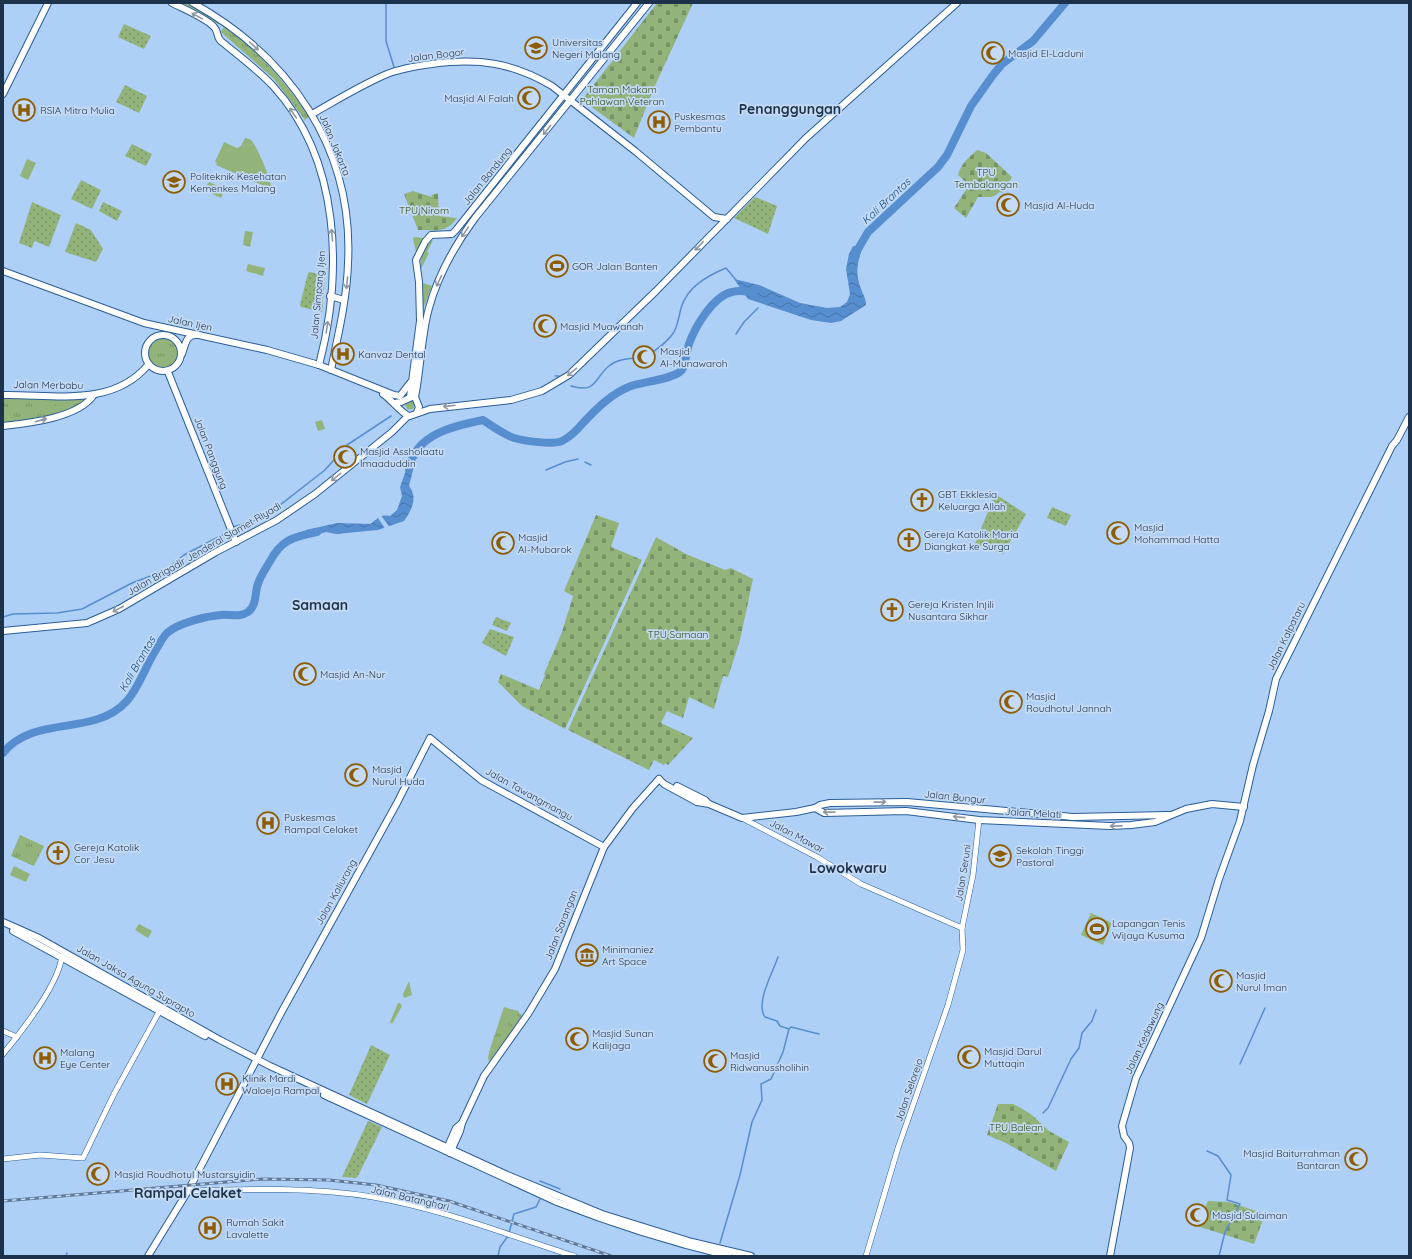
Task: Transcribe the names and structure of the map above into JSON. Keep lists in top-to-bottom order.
{
  "streets": {
    "main road": [
      "Jalan Bogor",
      "Jalan Jakarta",
      "Jalan Bandung",
      "Jalan Simpang Ijen",
      "Jalan Ijen",
      "Jalan Merbabu",
      "Jalan Panggung",
      "Jalan Brigadir Jenderal Slamet Riyadi",
      "Jalan Kalpataru",
      "Jalan Tawangmangu",
      "Jalan Bungur",
      "Jalan Melati",
      "Jalan Mawar",
      "Jalan Kaliurang",
      "Jalan Sarangan",
      "Jalan Jaksa Agung Suprapto",
      "Jalan Kedawung"
    ],
    "street": ["Jalan Seruni", "Jalan Selorejo", "Jalan Batanghari"]
  },
  "crossings": [
    ["Jalan Bogor", "Jalan Jakarta"],
    ["Jalan Bogor", "Jalan Bandung"],
    ["Jalan Jakarta", "Jalan Ijen"],
    ["Jalan Simpang Ijen", "Jalan Ijen"],
    ["Jalan Ijen", "Jalan Brigadir Jenderal Slamet Riyadi"],
    ["Jalan Merbabu", "Jalan Panggung"],
    ["Jalan Panggung", "Jalan Brigadir Jenderal Slamet Riyadi"],
    ["Jalan Kalpataru", "Jalan Bungur"],
    ["Jalan Kalpataru", "Jalan Kedawung"],
    ["Jalan Tawangmangu", "Jalan Kaliurang"],
    ["Jalan Tawangmangu", "Jalan Sarangan"],
    ["Jalan Bungur", "Jalan Melati"],
    ["Jalan Bungur", "Jalan Mawar"],
    ["Jalan Melati", "Jalan Seruni"],
    ["Jalan Mawar", "Jalan Seruni"],
    ["Jalan Mawar", "Jalan Sarangan"],
    ["Jalan Mawar", "Jalan Selorejo"],
    ["Jalan Seruni", "Jalan Selorejo"],
    ["Jalan Kaliurang", "Jalan Jaksa Agung Suprapto"],
    ["Jalan Kaliurang", "Jalan Batanghari"]
  ],
  "one_way": [
    "Jalan Jakarta",
    "Jalan Simpang Ijen",
    "Jalan Brigadir Jenderal Slamet Riyadi",
    "Jalan Melati"
  ],
  "districts": [
    "Penanggungan",
    "Samaan",
    "Lowokwaru",
    "Rampal Celaket"
  ],
  "water": ["Kali Brantas"],
  "parks": [
    "Taman Makam Pahlawan Veteran",
    "TPU Tembalangan",
    "TPU Nirom",
    "TPU Samaan",
    "TPU Balean"
  ],
  "places": {
    "school or university": ["Universitas Negeri Malang", "Politeknik Kesehatan Kemenkes Malang", "Sekolah Tinggi Pastoral"],
    "mosque": [
      "Masjid El-Laduni",
      "Masjid Al Falah",
      "Masjid Al-Huda",
      "Masjid Muawanah",
      "Masjid Al-Munawaroh",
      "Masjid Assholaatu Imaaduddin",
      "Masjid Mohammad Hatta",
      "Masjid Al-Mubarok",
      "Masjid An-Nur",
      "Masjid Roudhotul Jannah",
      "Masjid Nurul Huda",
      "Masjid Nurul Iman",
      "Masjid Sunan Kalijaga",
      "Masjid Darul Muttaqin",
      "Masjid Ridwanussholihin",
      "Masjid Baiturrahman Bantaran",
      "Masjid Roudhotul Mustarsyidin",
      "Masjid Sulaiman"
    ],
    "hospital": [
      "RSIA Mitra Mulia",
      "Puskesmas Pembantu",
      "Kanvaz Dental",
      "Puskesmas Rampal Celaket",
      "Malang Eye Center",
      "Klinik Mardi Waloeja Rampal",
      "Rumah Sakit Lavalette"
    ],
    "sports": ["GOR Jalan Banten", "Lapangan Tenis Wijaya Kusuma"],
    "church": [
      "GBT Ekklesia Keluarga Allah",
      "Gereja Katolik Maria Diangkat ke Surga",
      "Gereja Kristen Injili Nusantara Sikhar",
      "Gereja Katolik Cor Jesu"
    ],
    "museum": ["Minimaniez Art Space"]
  }
}
